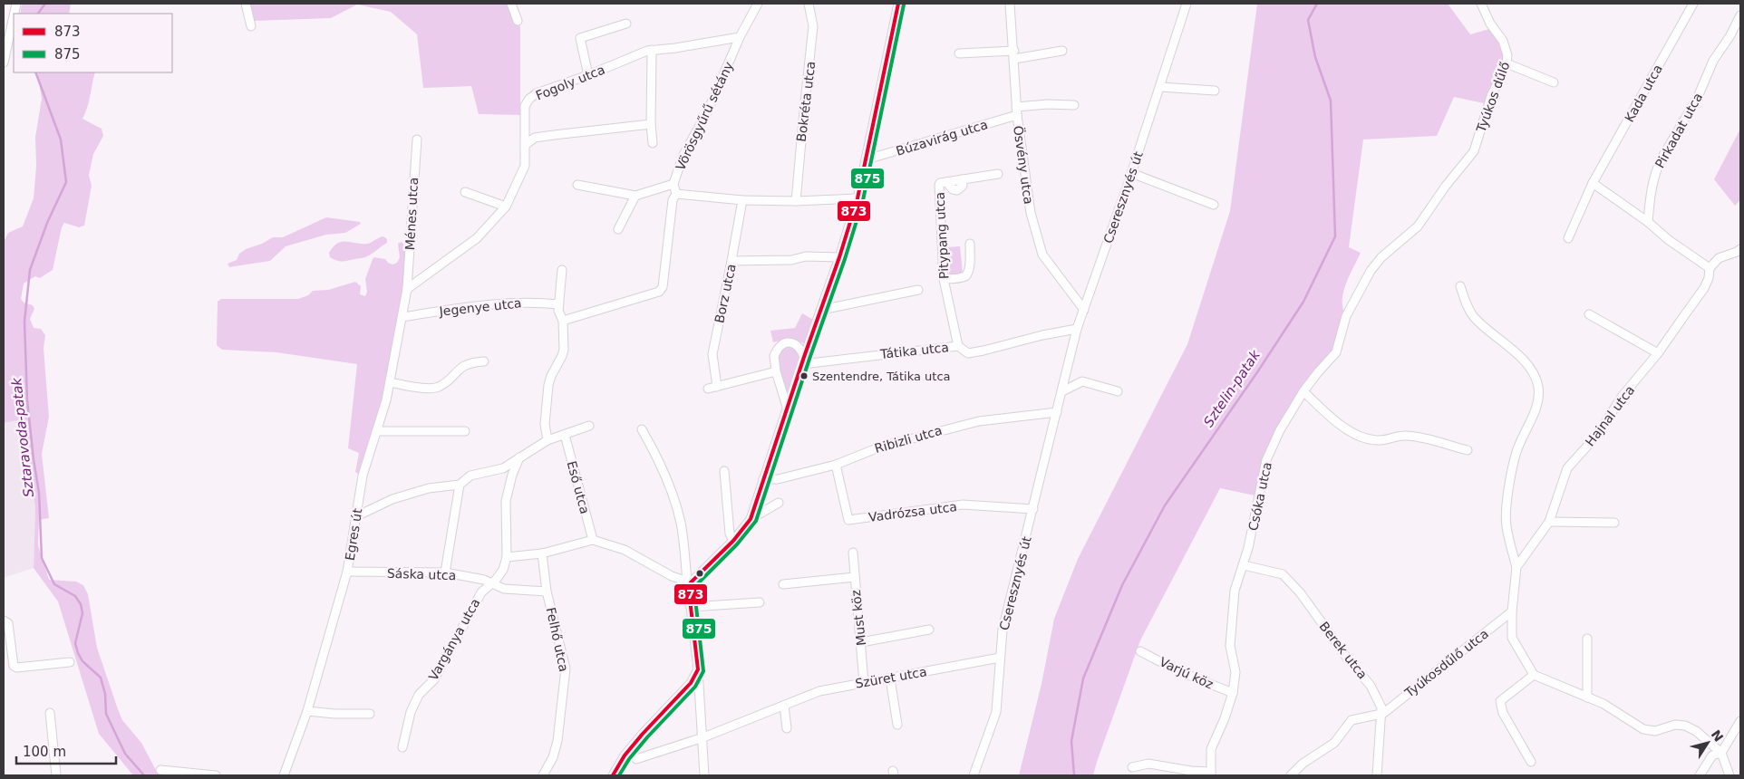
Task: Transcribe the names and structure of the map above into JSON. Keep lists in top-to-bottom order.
{
  "streets": {
    "street": [
      "Fogoly utca",
      "Kada utca",
      "Tyúkos dűlő",
      "Bokréta utca",
      "Vörösgyűrű sétány",
      "Pirkadat utca",
      "Búzavirág utca",
      "Ösvény utca",
      "Cseresznyés út",
      "Ménes utca",
      "Pitypang utca",
      "Borz utca",
      "Jegenye utca",
      "Tátika utca",
      "Hajnal utca",
      "Ribizli utca",
      "Eső utca",
      "Csóka utca",
      "Vadrózsa utca",
      "Egres út",
      "Sáska utca",
      "Must köz",
      "Vargánya utca",
      "Felhő utca",
      "Berek utca",
      "Tyúkosdűlő utca",
      "Varjú köz",
      "Szüret utca"
    ]
  },
  "crossings": [
    ["Fogoly utca", "Vörösgyűrű sétány"],
    ["Fogoly utca", "Ménes utca"],
    ["Fogoly utca", "Egres út"],
    ["Tyúkos dűlő", "Csóka utca"],
    ["Búzavirág utca", "Ösvény utca"],
    ["Ösvény utca", "Cseresznyés út"],
    ["Cseresznyés út", "Tátika utca"],
    ["Cseresznyés út", "Ribizli utca"],
    ["Cseresznyés út", "Vadrózsa utca"],
    ["Cseresznyés út", "Szüret utca"],
    ["Ménes utca", "Egres út"],
    ["Pitypang utca", "Tátika utca"],
    ["Jegenye utca", "Egres út"],
    ["Hajnal utca", "Tyúkosdűlő utca"],
    ["Ribizli utca", "Vadrózsa utca"],
    ["Csóka utca", "Berek utca"],
    ["Csóka utca", "Varjú köz"],
    ["Egres út", "Sáska utca"],
    ["Sáska utca", "Vargánya utca"],
    ["Sáska utca", "Felhő utca"],
    ["Must köz", "Szüret utca"],
    ["Berek utca", "Tyúkosdűlő utca"]
  ],
  "water": ["Sztelin-patak", "Sztaravoda-patak"],
  "places": ["Szentendre, Tátika utca"],
  "lines": ["transit line 873", "transit line 875"],
  "legend": ["873", "875"],
  "scale_bar": "100 m",
  "north": "top right"
}
